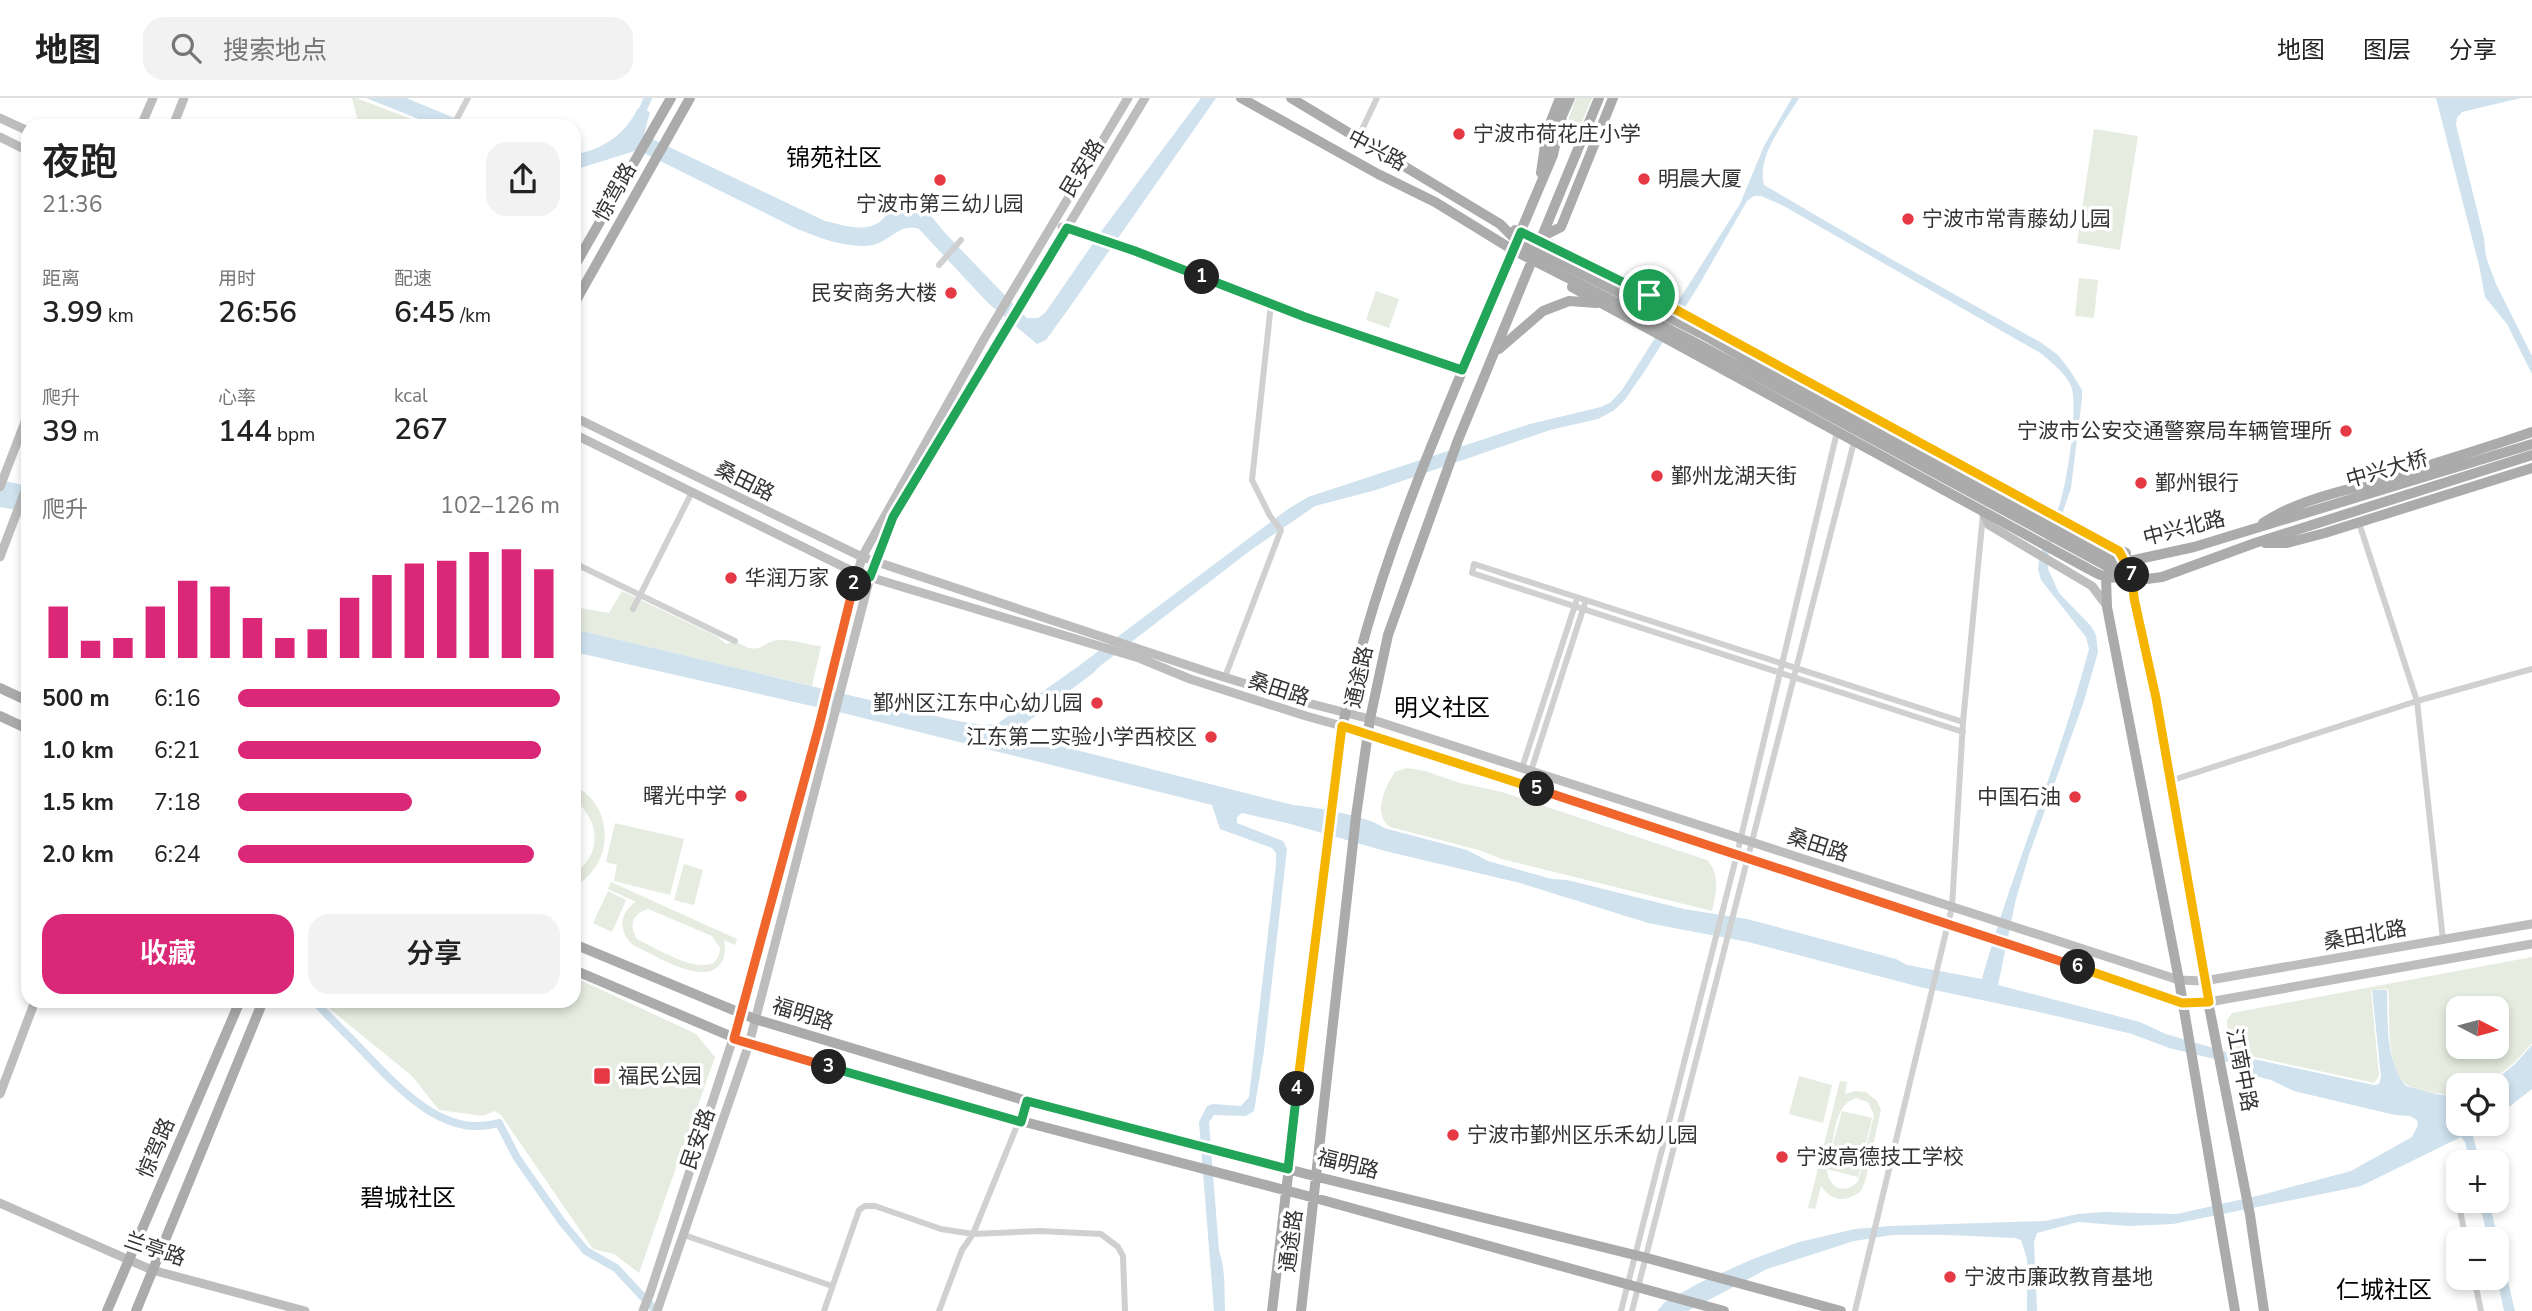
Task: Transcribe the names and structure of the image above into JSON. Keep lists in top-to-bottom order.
{
  "streets": {
    "main road": [
      "中兴路",
      "民安路",
      "惊驾路",
      "中兴大桥",
      "桑田路",
      "中兴北路",
      "通途路",
      "桑田北路",
      "福明路",
      "江南中路",
      "兰亭路"
    ]
  },
  "crossings": [
    ["中兴路", "中兴北路"],
    ["中兴路", "江南中路"],
    ["民安路", "桑田路"],
    ["民安路", "福明路"],
    ["惊驾路", "兰亭路"],
    ["中兴大桥", "中兴北路"],
    ["桑田路", "通途路"],
    ["桑田路", "桑田北路"],
    ["桑田路", "江南中路"],
    ["中兴北路", "江南中路"],
    ["通途路", "福明路"],
    ["桑田北路", "江南中路"]
  ],
  "districts": [
    "锦苑社区",
    "明义社区",
    "碧城社区",
    "仁城社区"
  ],
  "places": {
    "other": [
      "宁波市荷花庄小学",
      "明晨大厦",
      "宁波市第三幼儿园",
      "宁波市常青藤幼儿园",
      "民安商务大楼",
      "宁波市公安交通警察局车辆管理所",
      "鄞州龙湖天街",
      "鄞州银行",
      "华润万家",
      "鄞州区江东中心幼儿园",
      "江东第二实验小学西校区",
      "曙光中学",
      "中国石油",
      "宁波市鄞州区乐禾幼儿园",
      "宁波高德技工学校",
      "宁波市廉政教育基地"
    ],
    "transit": ["福民公园"]
  },
  "north": "right",
  "page": {
    "header": "地图",
    "search": "搜索地点",
    "nav": ["地图", "图层", "分享"],
    "heading": ["夜跑", "21:36"],
    "stats": [
      ["距离", "3.99 km"],
      ["用时", "26:56"],
      ["配速", "6:45 /km"],
      ["爬升", "39 m"],
      ["心率", "144 bpm"],
      ["kcal", "267"]
    ],
    "pins": [
      "1",
      "7",
      "2",
      "5",
      "6",
      "3",
      "4"
    ],
    "chart": ["爬升", "102–126 m"],
    "list": [
      {
        "name": "500 m",
        "note": "6:16"
      },
      {
        "name": "1.0 km",
        "note": "6:21"
      },
      {
        "name": "1.5 km",
        "note": "7:18"
      },
      {
        "name": "2.0 km",
        "note": "6:24"
      }
    ],
    "buttons": ["收藏", "分享"],
    "map_buttons": ["+", "−"]
  }
}
